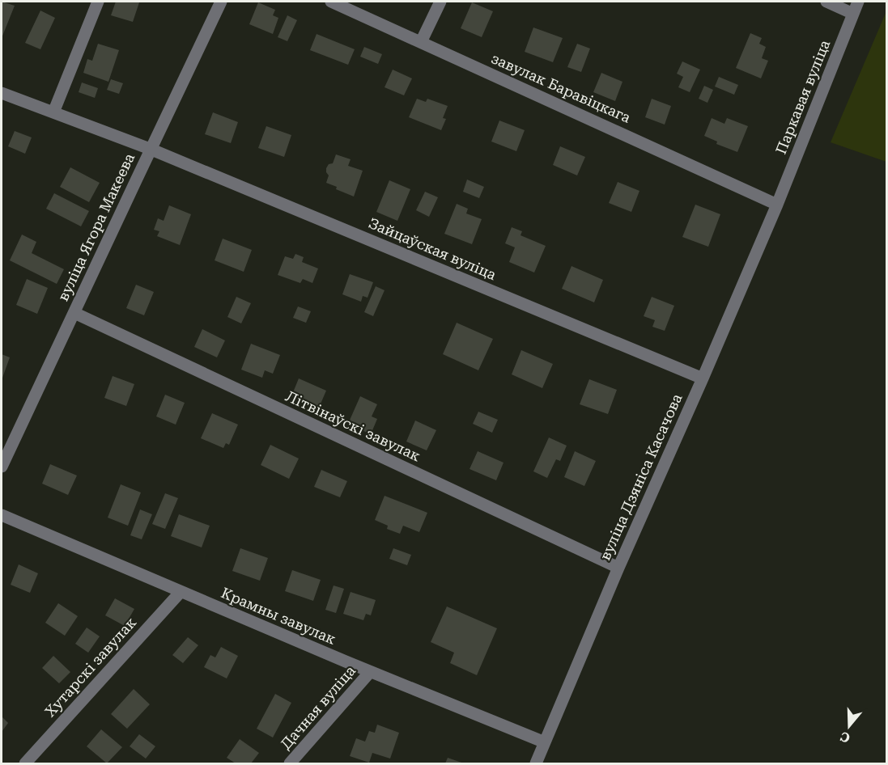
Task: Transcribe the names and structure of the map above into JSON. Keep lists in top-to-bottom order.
{
  "streets": {
    "street": [
      "завулак Баравіцкага",
      "Паркавая вуліца",
      "вуліца Ягора Макеева",
      "Зайцаўская вуліца",
      "Літвінаўскі завулак",
      "вуліца Дзяніса Касачова",
      "Крамны завулак",
      "Хутарскі завулак",
      "Дачная вуліца"
    ]
  },
  "crossings": [
    ["завулак Баравіцкага", "Паркавая вуліца"],
    ["завулак Баравіцкага", "вуліца Дзяніса Касачова"],
    ["Паркавая вуліца", "вуліца Дзяніса Касачова"],
    ["вуліца Ягора Макеева", "Зайцаўская вуліца"],
    ["вуліца Ягора Макеева", "Літвінаўскі завулак"],
    ["Зайцаўская вуліца", "вуліца Дзяніса Касачова"],
    ["Літвінаўскі завулак", "вуліца Дзяніса Касачова"],
    ["вуліца Дзяніса Касачова", "Крамны завулак"],
    ["Крамны завулак", "Хутарскі завулак"],
    ["Крамны завулак", "Дачная вуліца"]
  ],
  "north": "bottom"
}
